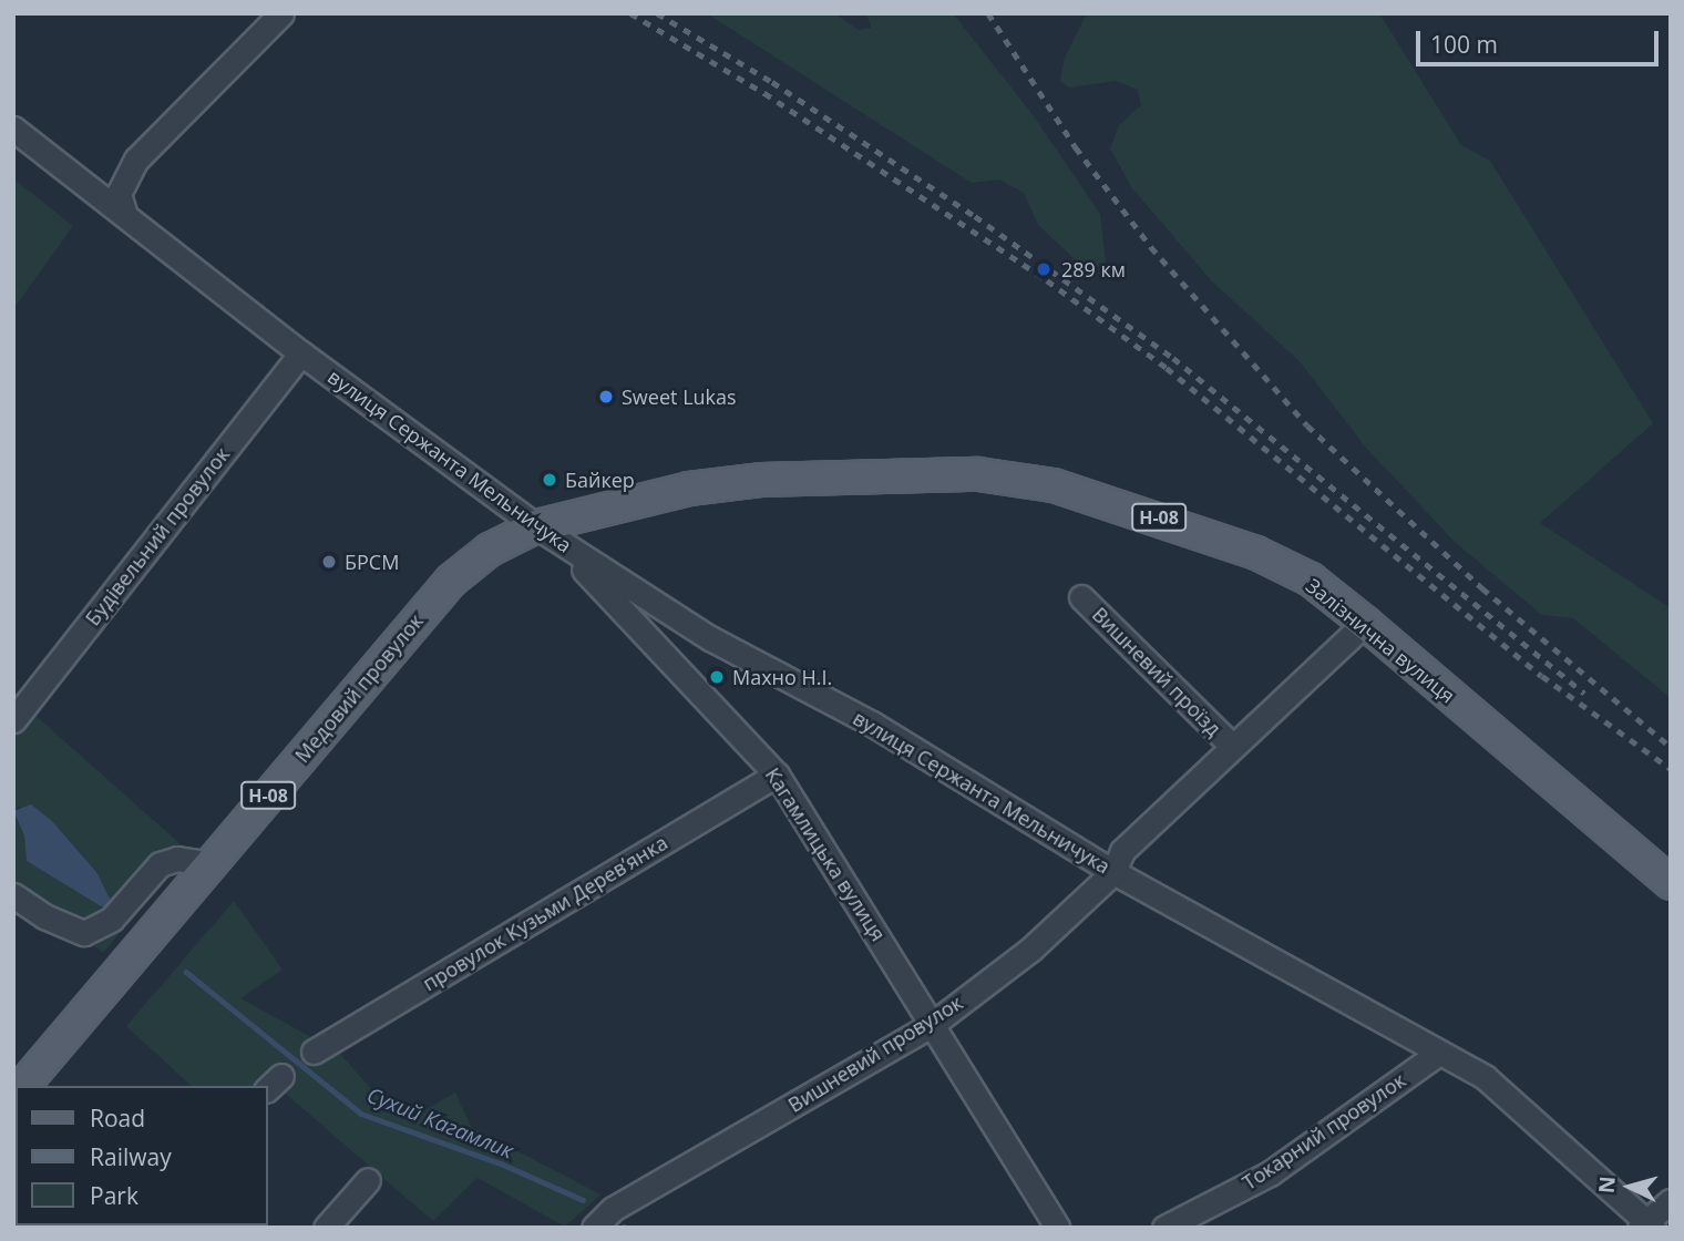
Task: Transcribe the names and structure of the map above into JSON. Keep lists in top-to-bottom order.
{
  "streets": {
    "main road": ["Н-08", "Залізнична вулиця", "Медовий провулок"],
    "street": [
      "вулиця Сержанта Мельничука",
      "Будівельний провулок",
      "Вишневий проїзд",
      "Кагамлицька вулиця",
      "провулок Кузьми Деревʼянка",
      "Вишневий провулок",
      "Токарний провулок"
    ]
  },
  "crossings": [
    ["вулиця Сержанта Мельничука", "Будівельний провулок"],
    ["вулиця Сержанта Мельничука", "Залізнична вулиця"],
    ["вулиця Сержанта Мельничука", "Медовий провулок"],
    ["вулиця Сержанта Мельничука", "Кагамлицька вулиця"],
    ["вулиця Сержанта Мельничука", "Вишневий провулок"],
    ["вулиця Сержанта Мельничука", "Токарний провулок"],
    ["Залізнична вулиця", "Медовий провулок"],
    ["Залізнична вулиця", "Кагамлицька вулиця"],
    ["Залізнична вулиця", "Вишневий провулок"],
    ["Вишневий проїзд", "Вишневий провулок"],
    ["Медовий провулок", "Кагамлицька вулиця"],
    ["Кагамлицька вулиця", "провулок Кузьми Деревʼянка"],
    ["Кагамлицька вулиця", "Вишневий провулок"]
  ],
  "water": ["Сухий Кагамлик"],
  "places": [
    "289 км",
    "Sweet Lukas",
    "Байкер",
    "БРСМ",
    "Махно Н.І."
  ],
  "legend": ["Road", "Railway", "Park"],
  "scale_bar": "100 m",
  "north": "left"
}
